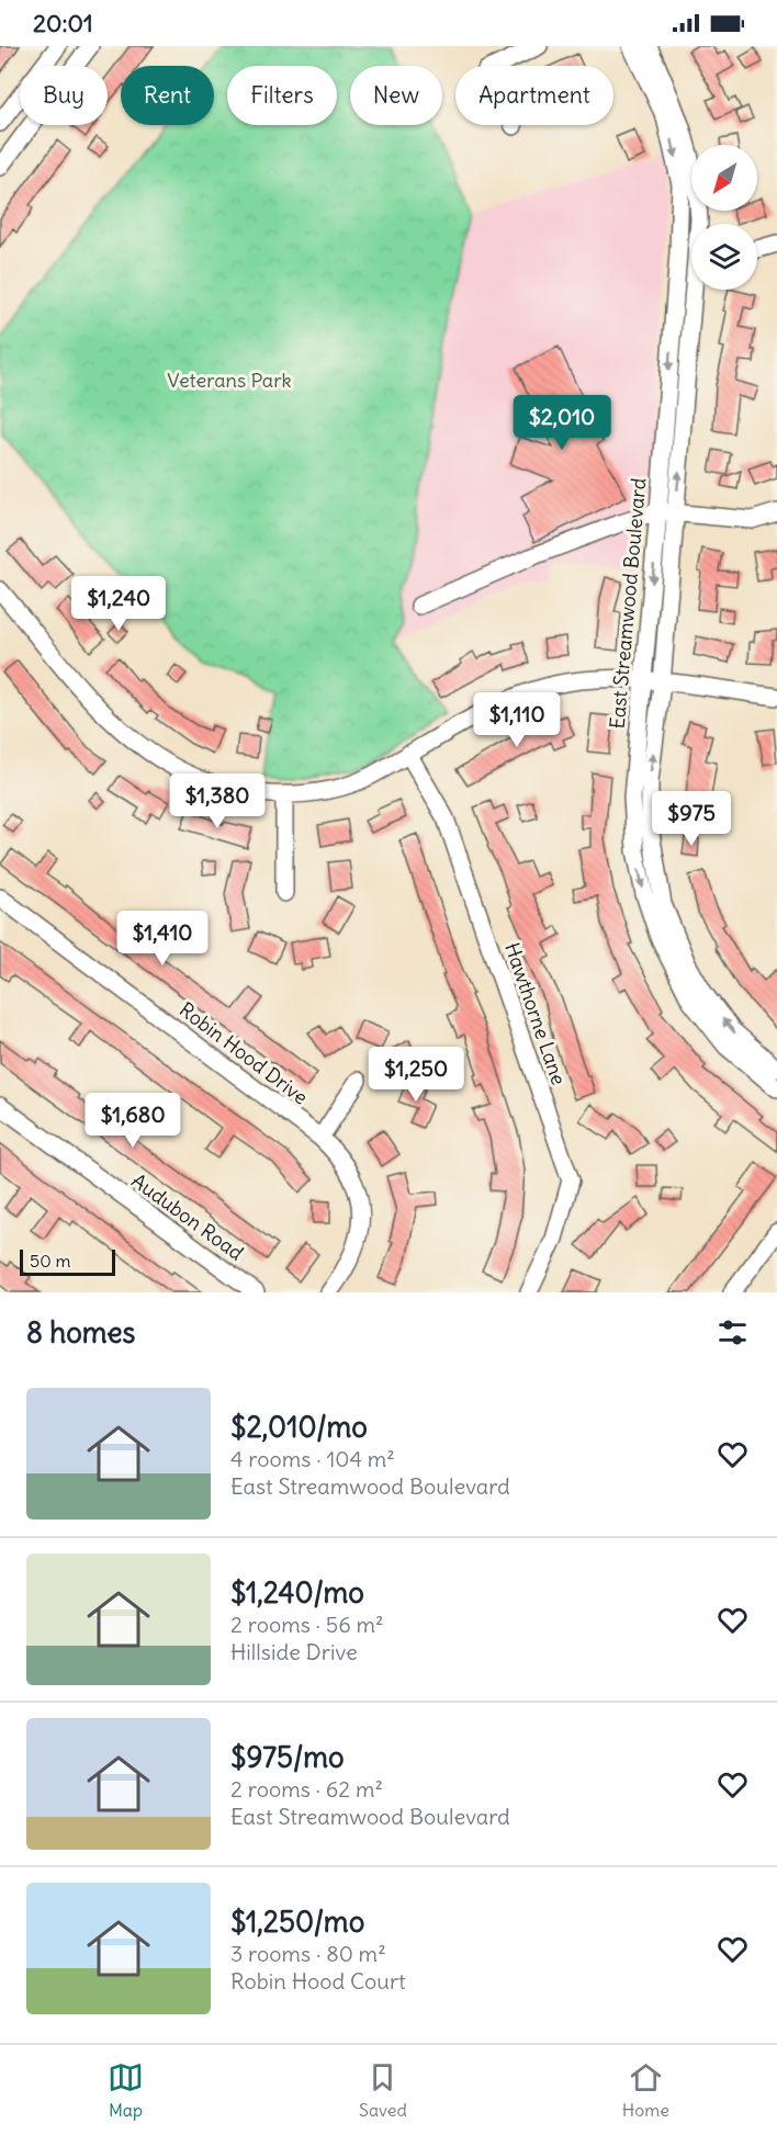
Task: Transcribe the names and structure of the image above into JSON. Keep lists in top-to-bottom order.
{
  "streets": {
    "street": [
      "East Streamwood Boulevard",
      "Hawthorne Lane",
      "Robin Hood Drive",
      "Audubon Road"
    ]
  },
  "parks": ["Veterans Park"],
  "scale_bar": "50 m",
  "north": "bottom left",
  "page": {
    "status": "20:01",
    "chip": [
      "Buy",
      "Rent",
      "Filters",
      "New",
      "Apartment"
    ],
    "price": [
      "$2,010",
      "$1,240",
      "$1,110",
      "$1,380",
      "$975",
      "$1,410",
      "$1,250",
      "$1,680"
    ],
    "scale": "50 m",
    "heading": "8 homes",
    "list": [
      {
        "name": "$2,010/mo",
        "note": "4 rooms · 104 m² · East Streamwood Boulevard"
      },
      {
        "name": "$1,240/mo",
        "note": "2 rooms · 56 m² · Hillside Drive"
      },
      {
        "name": "$975/mo",
        "note": "2 rooms · 62 m² · East Streamwood Boulevard"
      },
      {
        "name": "$1,250/mo",
        "note": "3 rooms · 80 m² · Robin Hood Court"
      }
    ],
    "tabs": ["Map", "Saved", "Home"]
  }
}
